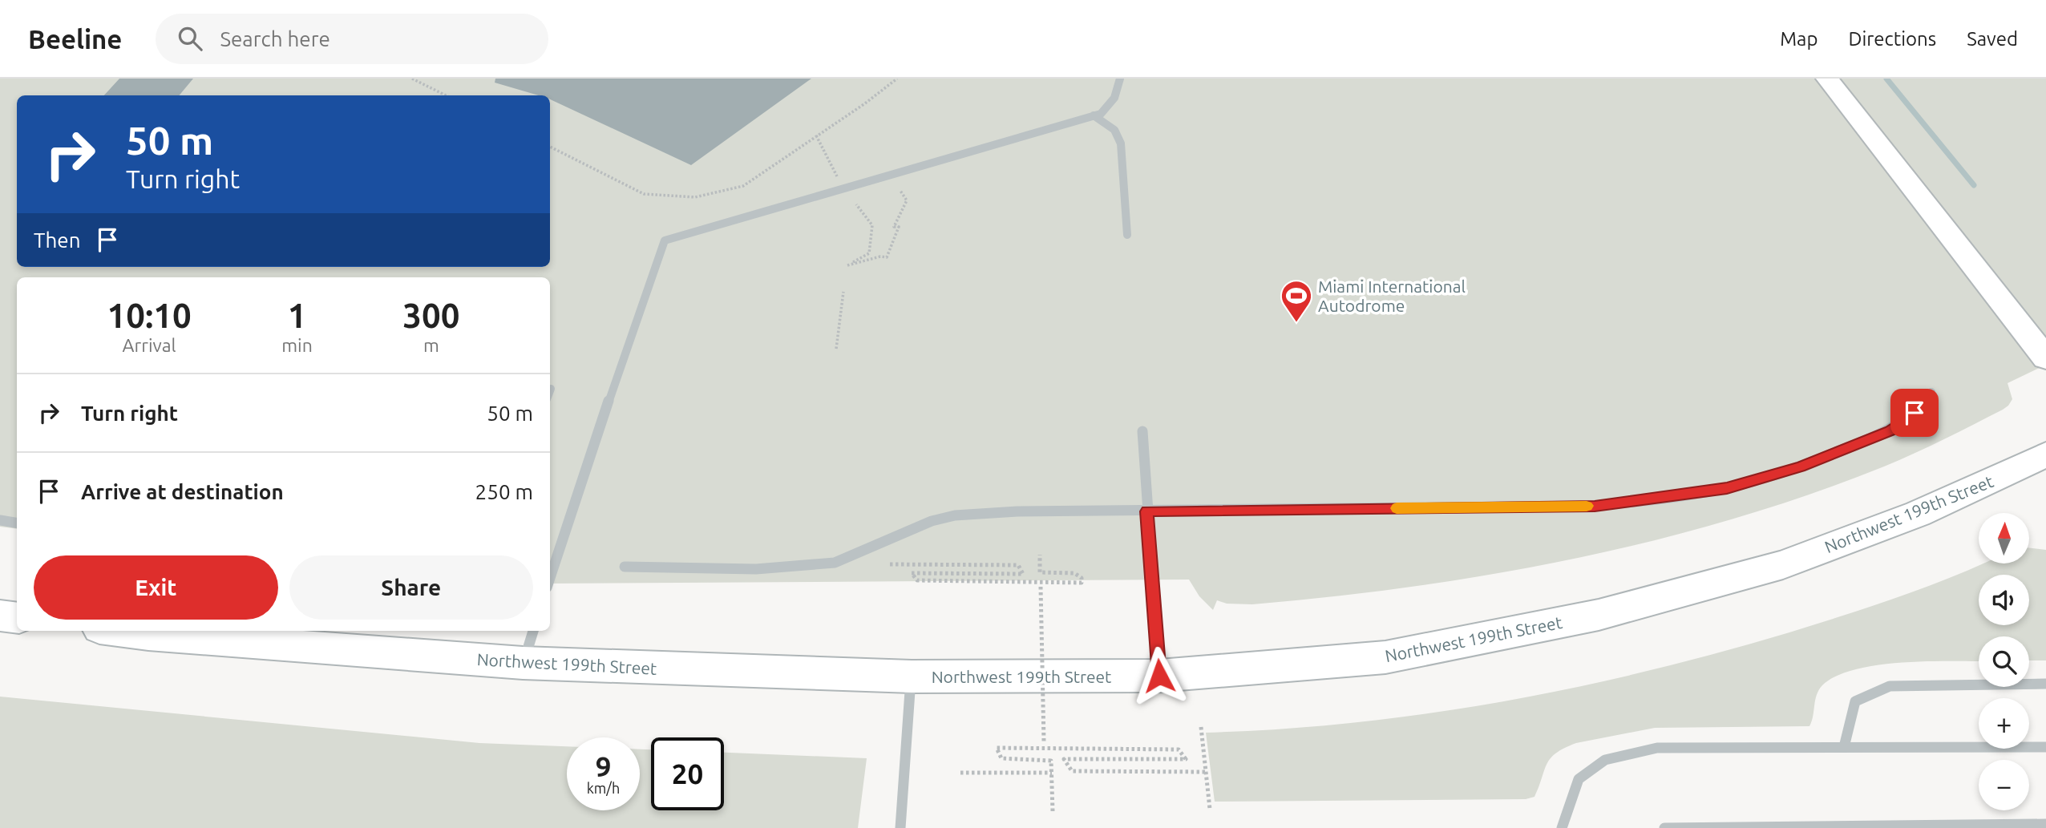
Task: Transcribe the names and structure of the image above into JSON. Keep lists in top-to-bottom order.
{
  "streets": {
    "main road": ["Northwest 199th Street"]
  },
  "places": {
    "sports": ["Miami International Autodrome"]
  },
  "north": "top",
  "page": {
    "header": "Beeline",
    "search": "Search here",
    "nav": ["Map", "Directions", "Saved"],
    "turn": ["50 m", "Turn right"],
    "then": "Then",
    "eta": [
      "10:10",
      "Arrival",
      "1",
      "min",
      "300",
      "m"
    ],
    "list": [
      {
        "name": "Turn right",
        "value": "50 m"
      },
      {
        "name": "Arrive at destination",
        "value": "250 m"
      }
    ],
    "map_buttons": ["+", "−"],
    "buttons": ["Exit", "Share"],
    "speed": "9 km/h",
    "limit": "20"
  }
}
